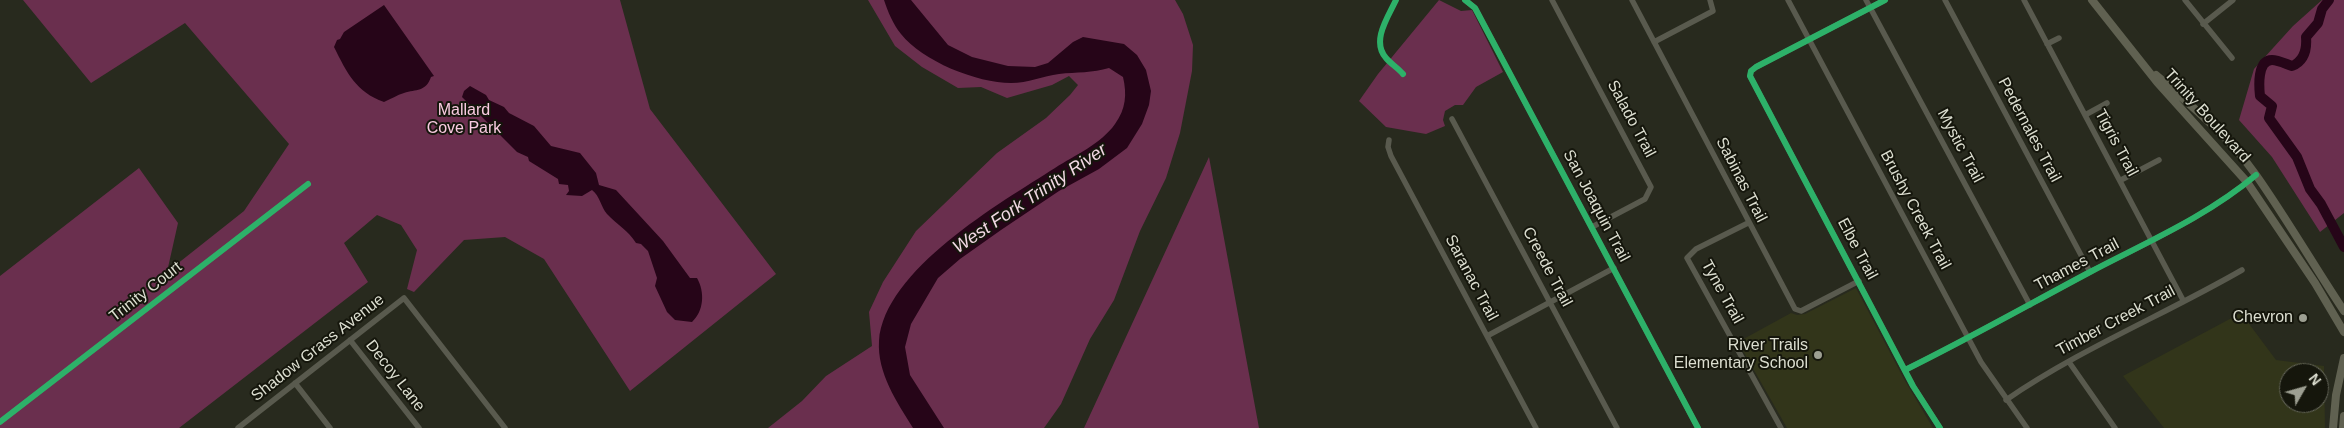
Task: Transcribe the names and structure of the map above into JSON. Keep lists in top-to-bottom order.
{
  "streets": {
    "main road": ["Trinity Boulevard"],
    "street": [
      "Salado Trail",
      "Pedernales Trail",
      "Tigris Trail",
      "Mystic Trail",
      "Sabinas Trail",
      "San Joaquin Trail",
      "Brushy Creek Trail",
      "Elbe Trail",
      "Thames Trail",
      "Creede Trail",
      "Saranac Trail",
      "Trinity Court",
      "Tyne Trail",
      "Timber Creek Trail",
      "Shadow Grass Avenue",
      "Decoy Lane"
    ]
  },
  "crossings": [
    ["Trinity Boulevard", "Thames Trail"],
    ["Salado Trail", "San Joaquin Trail"],
    ["Pedernales Trail", "Thames Trail"],
    ["Tigris Trail", "Thames Trail"],
    ["Tigris Trail", "Timber Creek Trail"],
    ["Mystic Trail", "Thames Trail"],
    ["Sabinas Trail", "Elbe Trail"],
    ["Sabinas Trail", "Tyne Trail"],
    ["Brushy Creek Trail", "Elbe Trail"],
    ["Brushy Creek Trail", "Thames Trail"],
    ["Brushy Creek Trail", "Timber Creek Trail"],
    ["Elbe Trail", "Thames Trail"],
    ["Shadow Grass Avenue", "Decoy Lane"]
  ],
  "water": ["West Fork Trinity River"],
  "parks": ["Mallard Cove Park"],
  "places": ["Chevron", "River Trails Elementary School"],
  "north": "top right"
}
